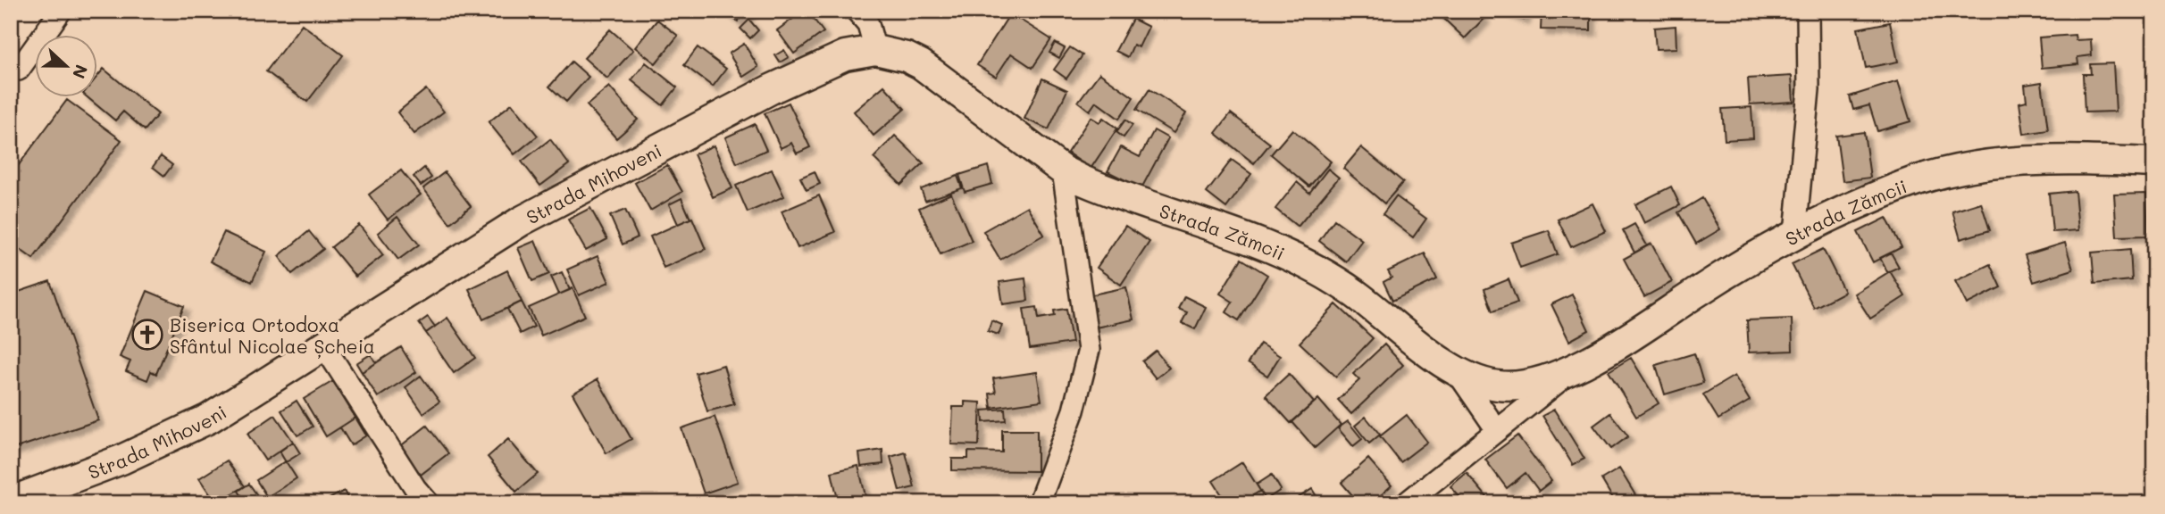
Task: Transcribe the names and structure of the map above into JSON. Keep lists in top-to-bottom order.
{
  "streets": {
    "main road": ["Strada Mihoveni", "Strada Zămcii"]
  },
  "crossings": [
    ["Strada Mihoveni", "Strada Zămcii"]
  ],
  "places": {
    "church": ["Biserica Ortodoxa Sfântul Nicolae Șcheia"]
  },
  "north": "right"
}
